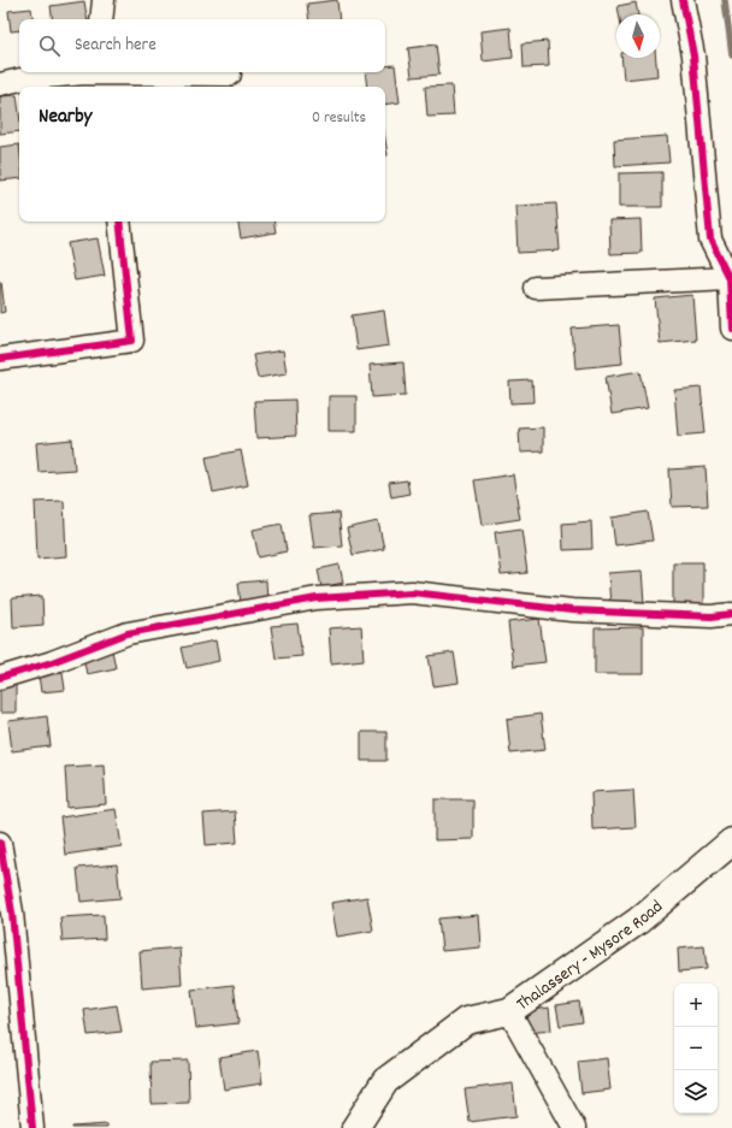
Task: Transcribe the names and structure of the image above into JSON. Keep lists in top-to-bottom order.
{
  "streets": {
    "main road": ["Thalassery - Mysore Road"]
  },
  "north": "bottom",
  "page": {
    "search": "Search here",
    "heading": ["Nearby", "0 results"],
    "map_buttons": ["+", "−"]
  }
}
